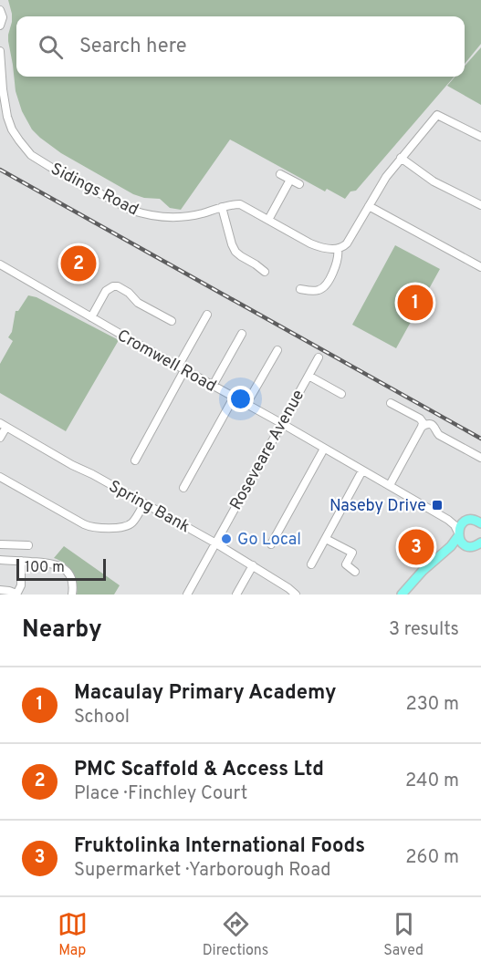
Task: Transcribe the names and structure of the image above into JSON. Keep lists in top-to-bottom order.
{
  "streets": {
    "street": [
      "Sidings Road",
      "Cromwell Road",
      "Roseveare Avenue",
      "Spring Bank"
    ]
  },
  "crossings": [
    ["Cromwell Road", "Roseveare Avenue"],
    ["Roseveare Avenue", "Spring Bank"]
  ],
  "places": {
    "transit": ["Naseby Drive"],
    "other": ["Go Local"]
  },
  "scale_bar": "100 m",
  "page": {
    "search": "Search here",
    "pins": ["2", "1", "3"],
    "scale": "100 m",
    "heading": ["Nearby", "3 results"],
    "list": [
      {
        "mark": "1",
        "name": "Macaulay Primary Academy",
        "note": "School",
        "value": "230 m"
      },
      {
        "mark": "2",
        "name": "PMC Scaffold & Access Ltd",
        "note": "Place · Finchley Court",
        "value": "240 m"
      },
      {
        "mark": "3",
        "name": "Fruktolinka International Foods",
        "note": "Supermarket · Yarborough Road",
        "value": "260 m"
      }
    ],
    "nav": ["Map", "Directions", "Saved"]
  }
}
